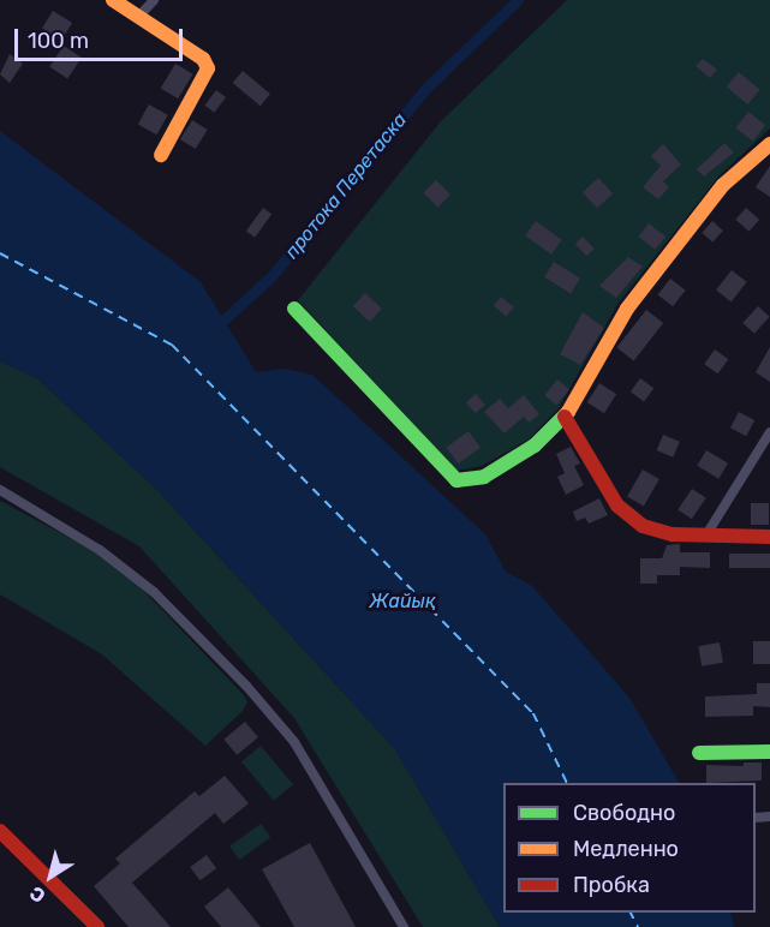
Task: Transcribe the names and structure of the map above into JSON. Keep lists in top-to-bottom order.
{
  "water": ["протока Перетаска", "Жайық"],
  "legend": ["Свободно", "Медленно", "Пробка"],
  "scale_bar": "100 m",
  "north": "bottom left"
}
